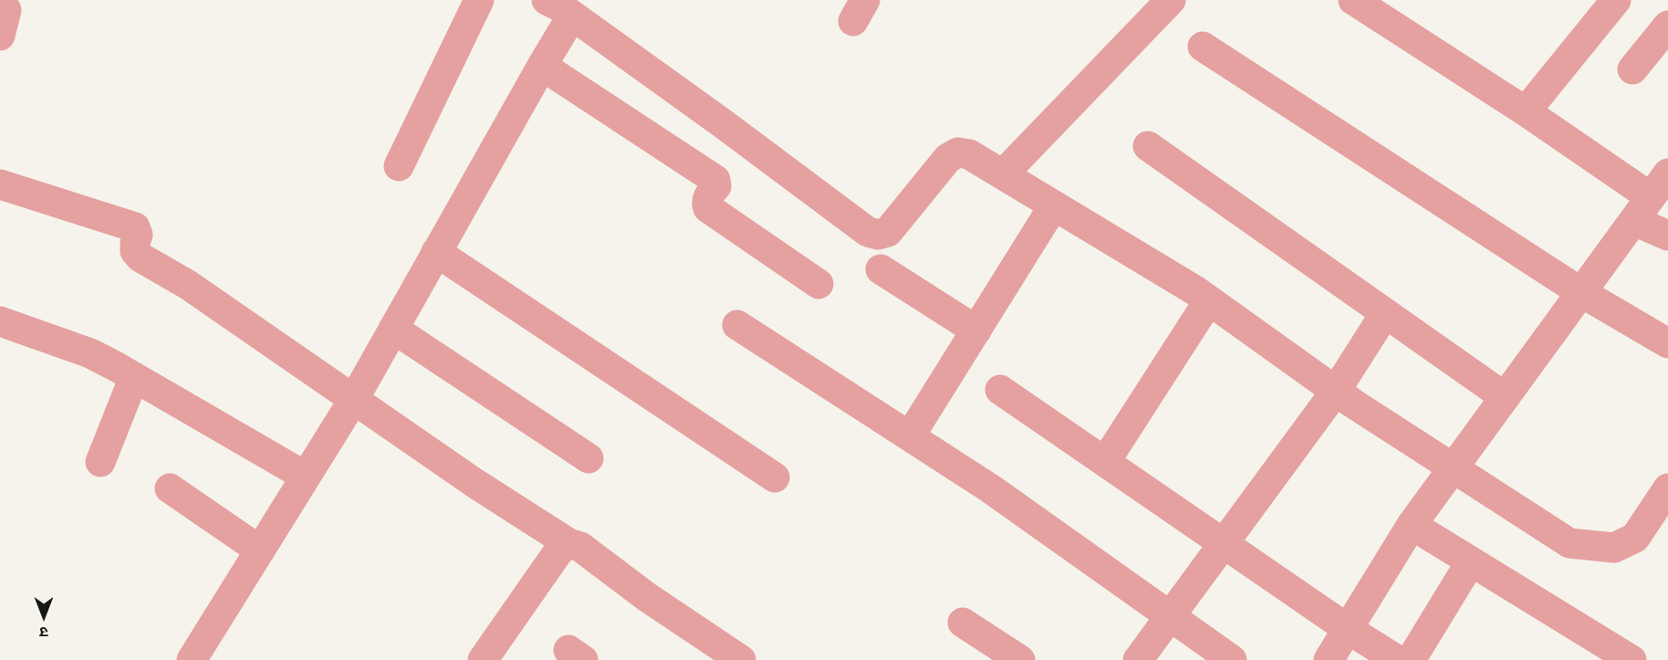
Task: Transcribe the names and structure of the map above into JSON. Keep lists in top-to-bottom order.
{
  "north": "bottom"
}
